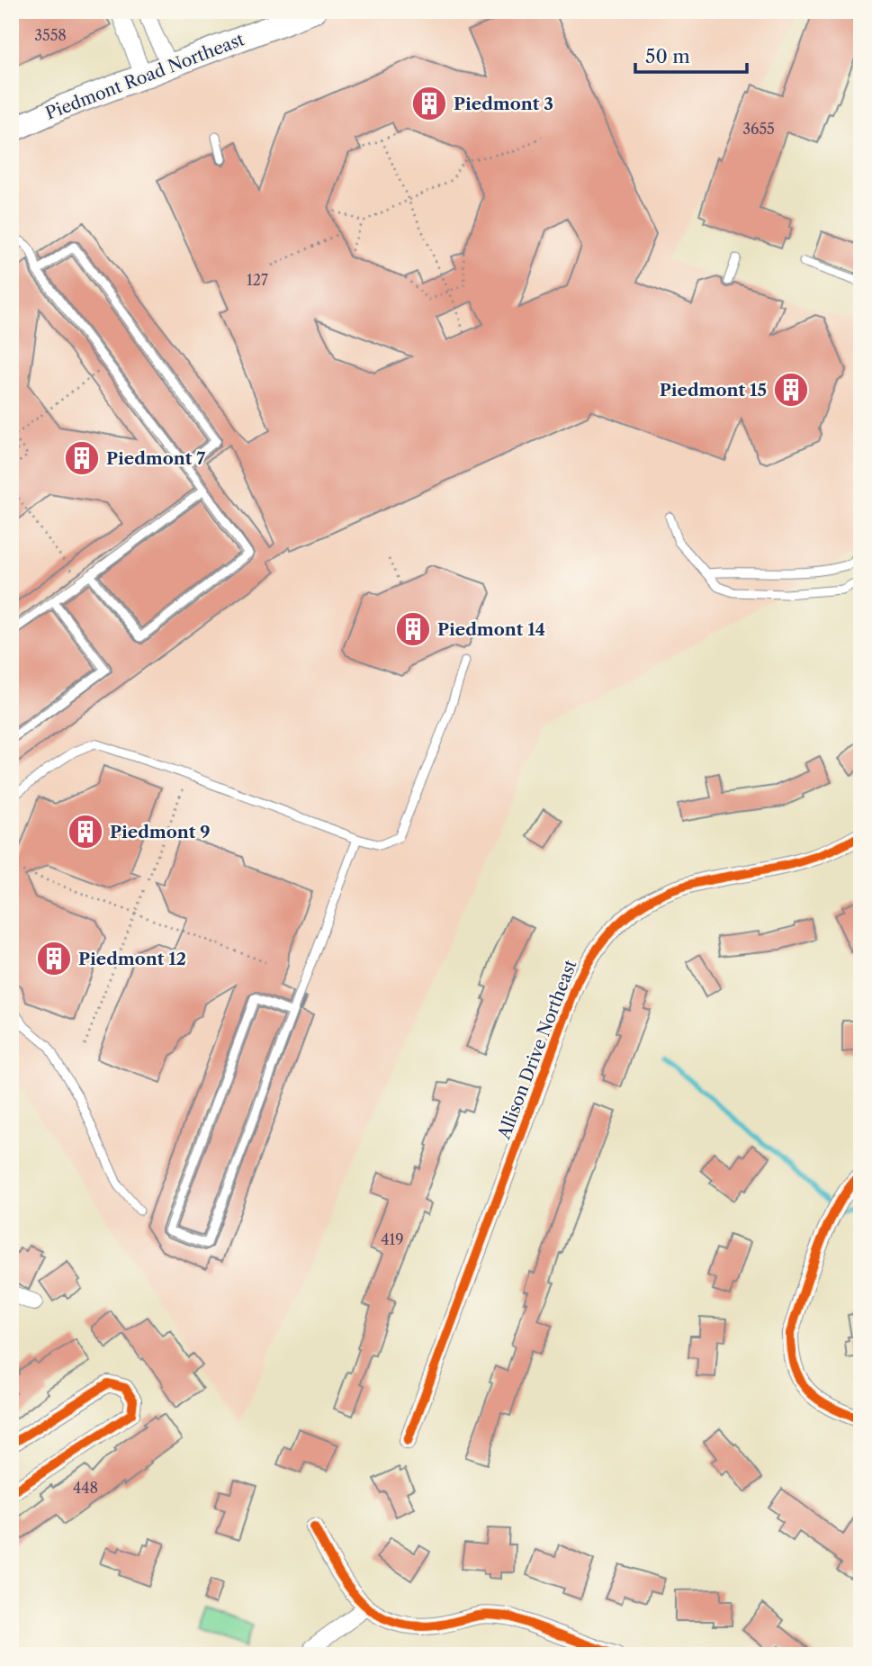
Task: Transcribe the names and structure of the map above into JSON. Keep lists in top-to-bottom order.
{
  "streets": {
    "main road": ["Piedmont Road Northeast"],
    "street": ["Allison Drive Northeast"]
  },
  "places": {
    "building": [
      "Piedmont 3",
      "Piedmont 15",
      "Piedmont 7",
      "Piedmont 14",
      "Piedmont 9",
      "Piedmont 12"
    ]
  },
  "house_numbers": [
    "3558",
    "3655",
    "127",
    "419",
    "448"
  ],
  "scale_bar": "50 m"
}
